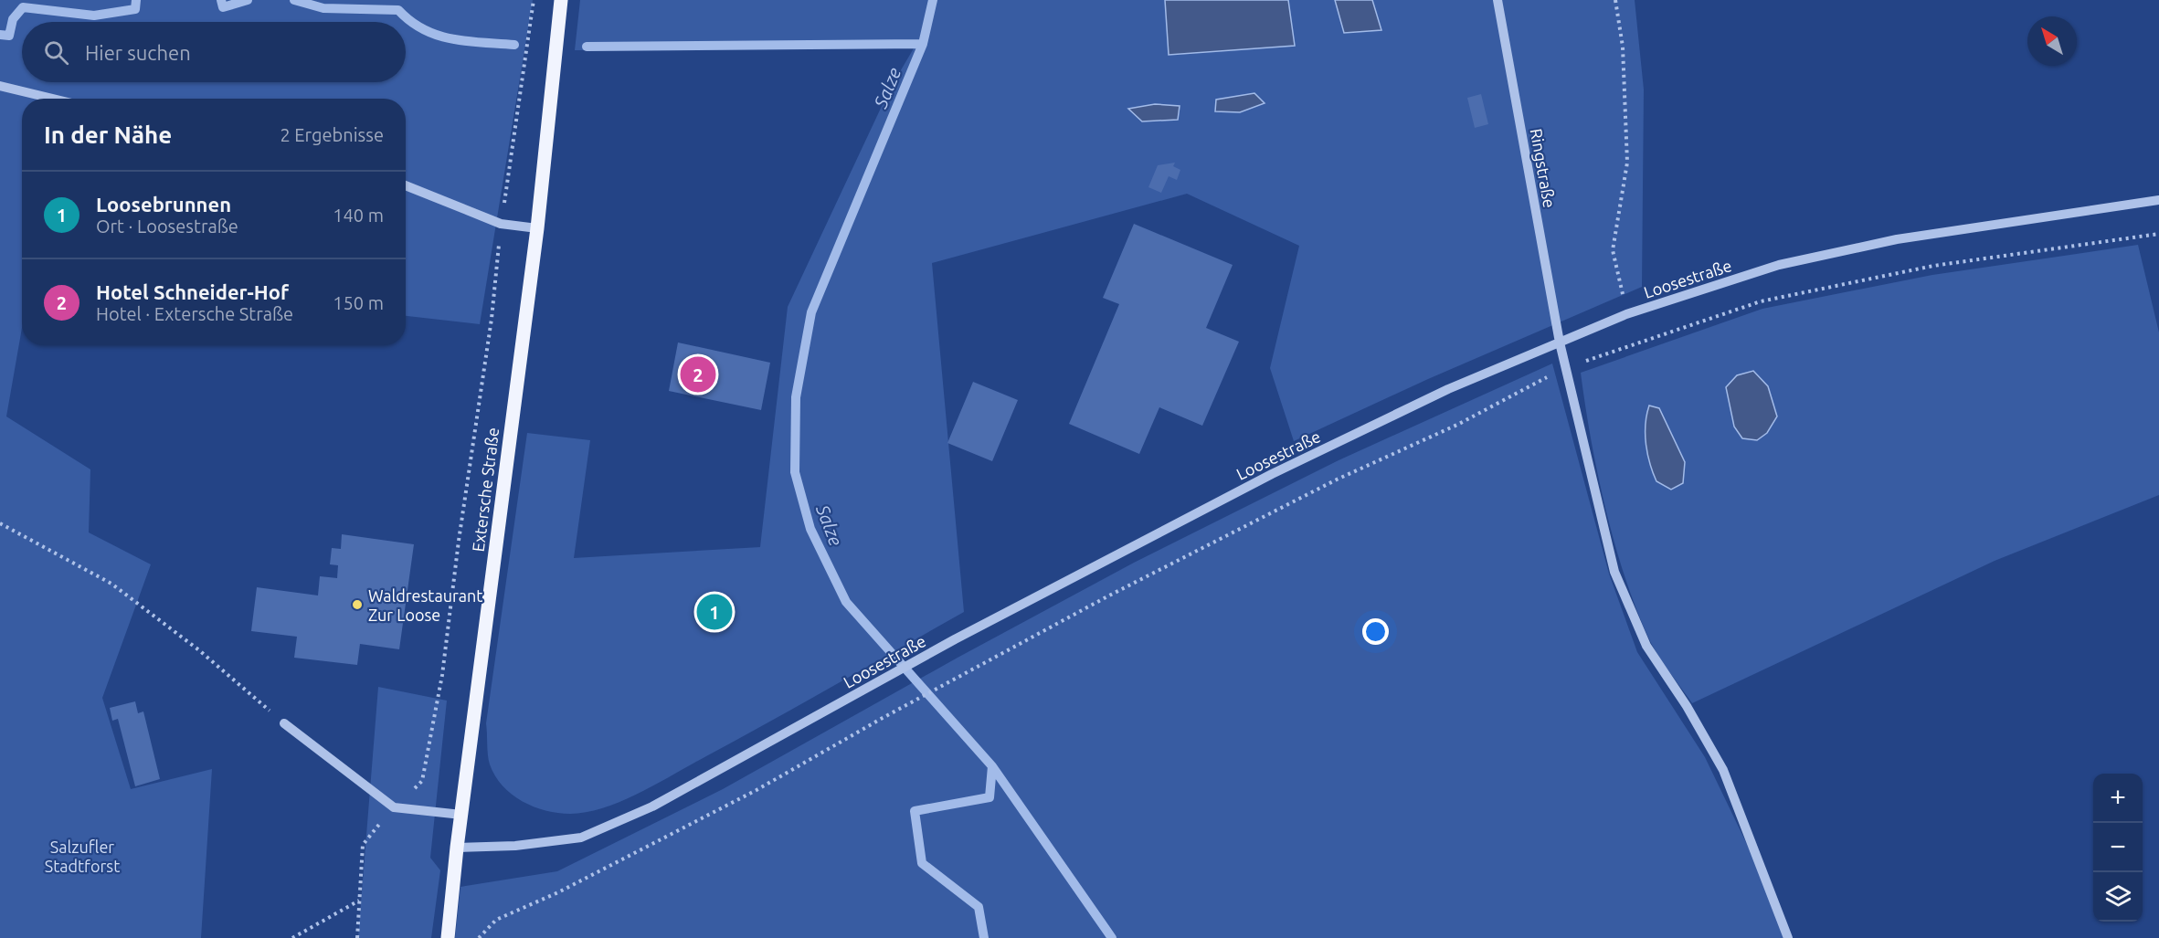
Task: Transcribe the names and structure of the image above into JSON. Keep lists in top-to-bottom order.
{
  "streets": {
    "main road": ["Extersche Straße"],
    "street": ["Ringstraße", "Loosestraße"]
  },
  "crossings": [
    ["Ringstraße", "Loosestraße"],
    ["Loosestraße", "Extersche Straße"]
  ],
  "water": ["Salze"],
  "parks": ["Salzufler Stadtforst"],
  "places": ["Waldrestaurant Zur Loose"],
  "north": "top left",
  "page": {
    "search": "Hier suchen",
    "heading": ["In der Nähe", "2 Ergebnisse"],
    "list": [
      {
        "mark": "1",
        "name": "Loosebrunnen",
        "note": "Ort · Loosestraße",
        "value": "140 m"
      },
      {
        "mark": "2",
        "name": "Hotel Schneider-Hof",
        "note": "Hotel · Extersche Straße",
        "value": "150 m"
      }
    ],
    "pins": ["2", "1"],
    "map_buttons": ["+", "−"]
  }
}
